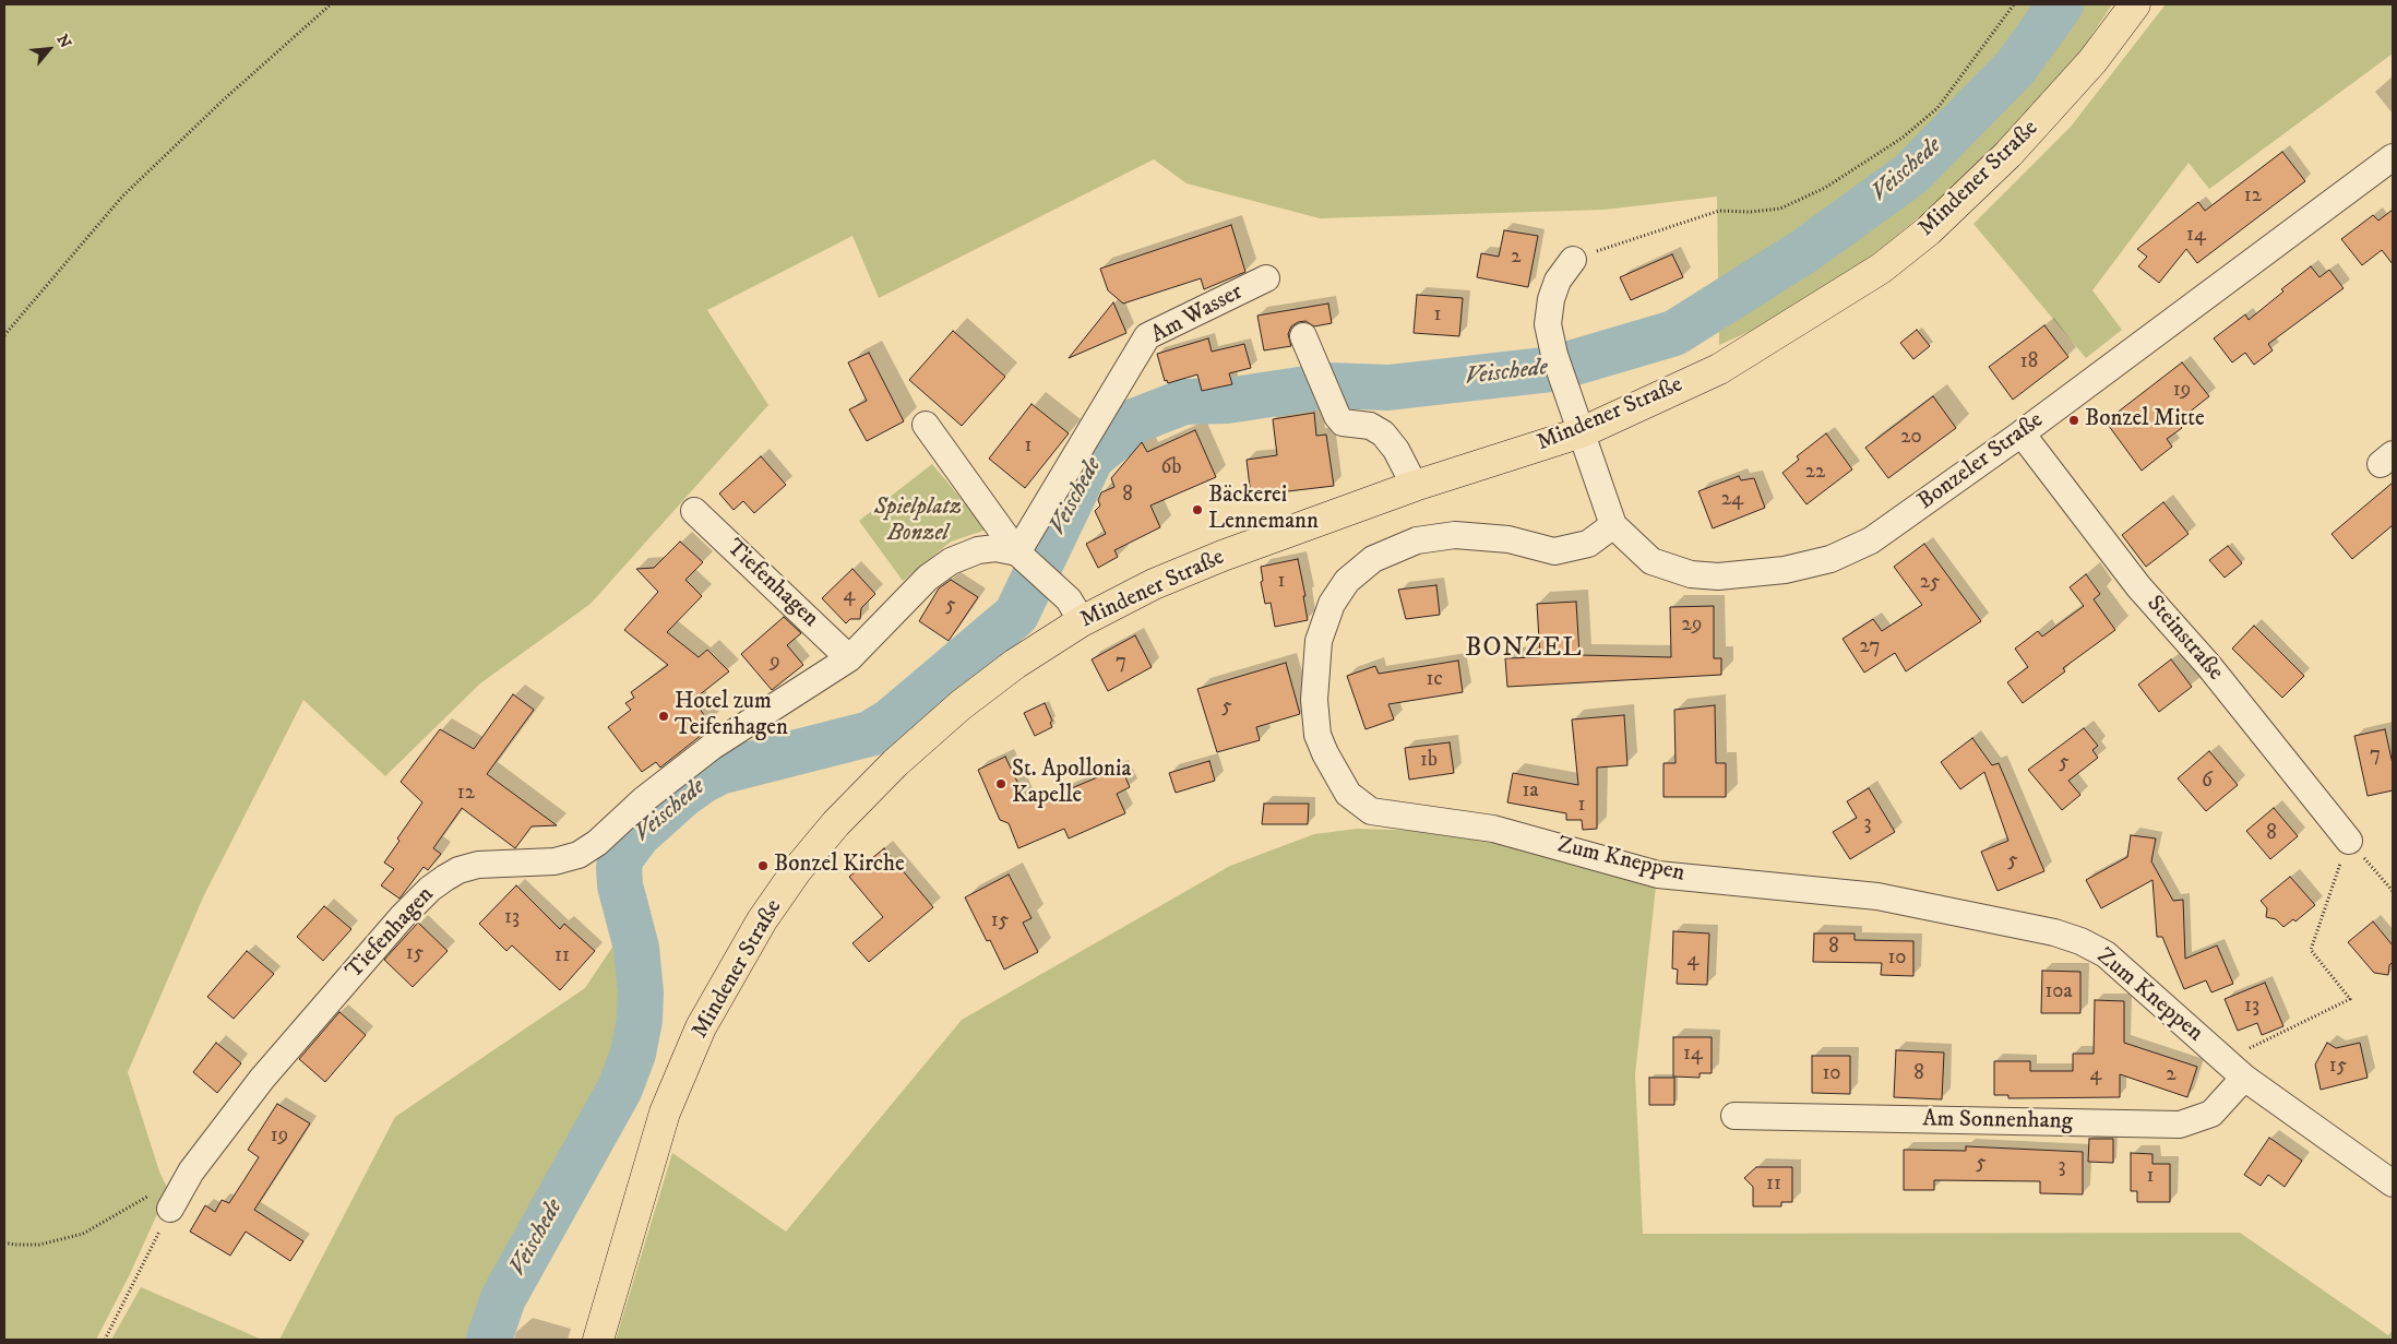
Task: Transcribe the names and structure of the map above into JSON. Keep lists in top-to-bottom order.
{
  "streets": {
    "main road": ["Mindener Straße"],
    "street": [
      "Am Wasser",
      "Bonzeler Straße",
      "Tiefenhagen",
      "Steinstraße",
      "Zum Kneppen",
      "Am Sonnenhang"
    ]
  },
  "crossings": [
    ["Mindener Straße", "Bonzeler Straße"],
    ["Am Wasser", "Tiefenhagen"],
    ["Bonzeler Straße", "Steinstraße"],
    ["Bonzeler Straße", "Zum Kneppen"],
    ["Zum Kneppen", "Am Sonnenhang"]
  ],
  "districts": ["BONZEL"],
  "water": ["Veischede"],
  "parks": ["Spielplatz Bonzel"],
  "places": [
    "Bonzel Mitte",
    "Bäckerei Lennemann",
    "Hotel zum Teifenhagen",
    "St. Apollonia Kapelle",
    "Bonzel Kirche"
  ],
  "house_numbers": [
    "12",
    "14",
    "2",
    "1",
    "18",
    "19",
    "20",
    "1",
    "6b",
    "22",
    "8",
    "24",
    "1",
    "25",
    "4",
    "5",
    "29",
    "27",
    "9",
    "7",
    "1c",
    "5",
    "7",
    "1b",
    "5",
    "6",
    "1a",
    "12",
    "1",
    "3",
    "8",
    "5",
    "13",
    "15",
    "8",
    "15",
    "11",
    "10",
    "4",
    "10a",
    "13",
    "14",
    "15",
    "10",
    "8",
    "4",
    "2",
    "19",
    "5",
    "3",
    "1",
    "11"
  ],
  "north": "top right"
}
